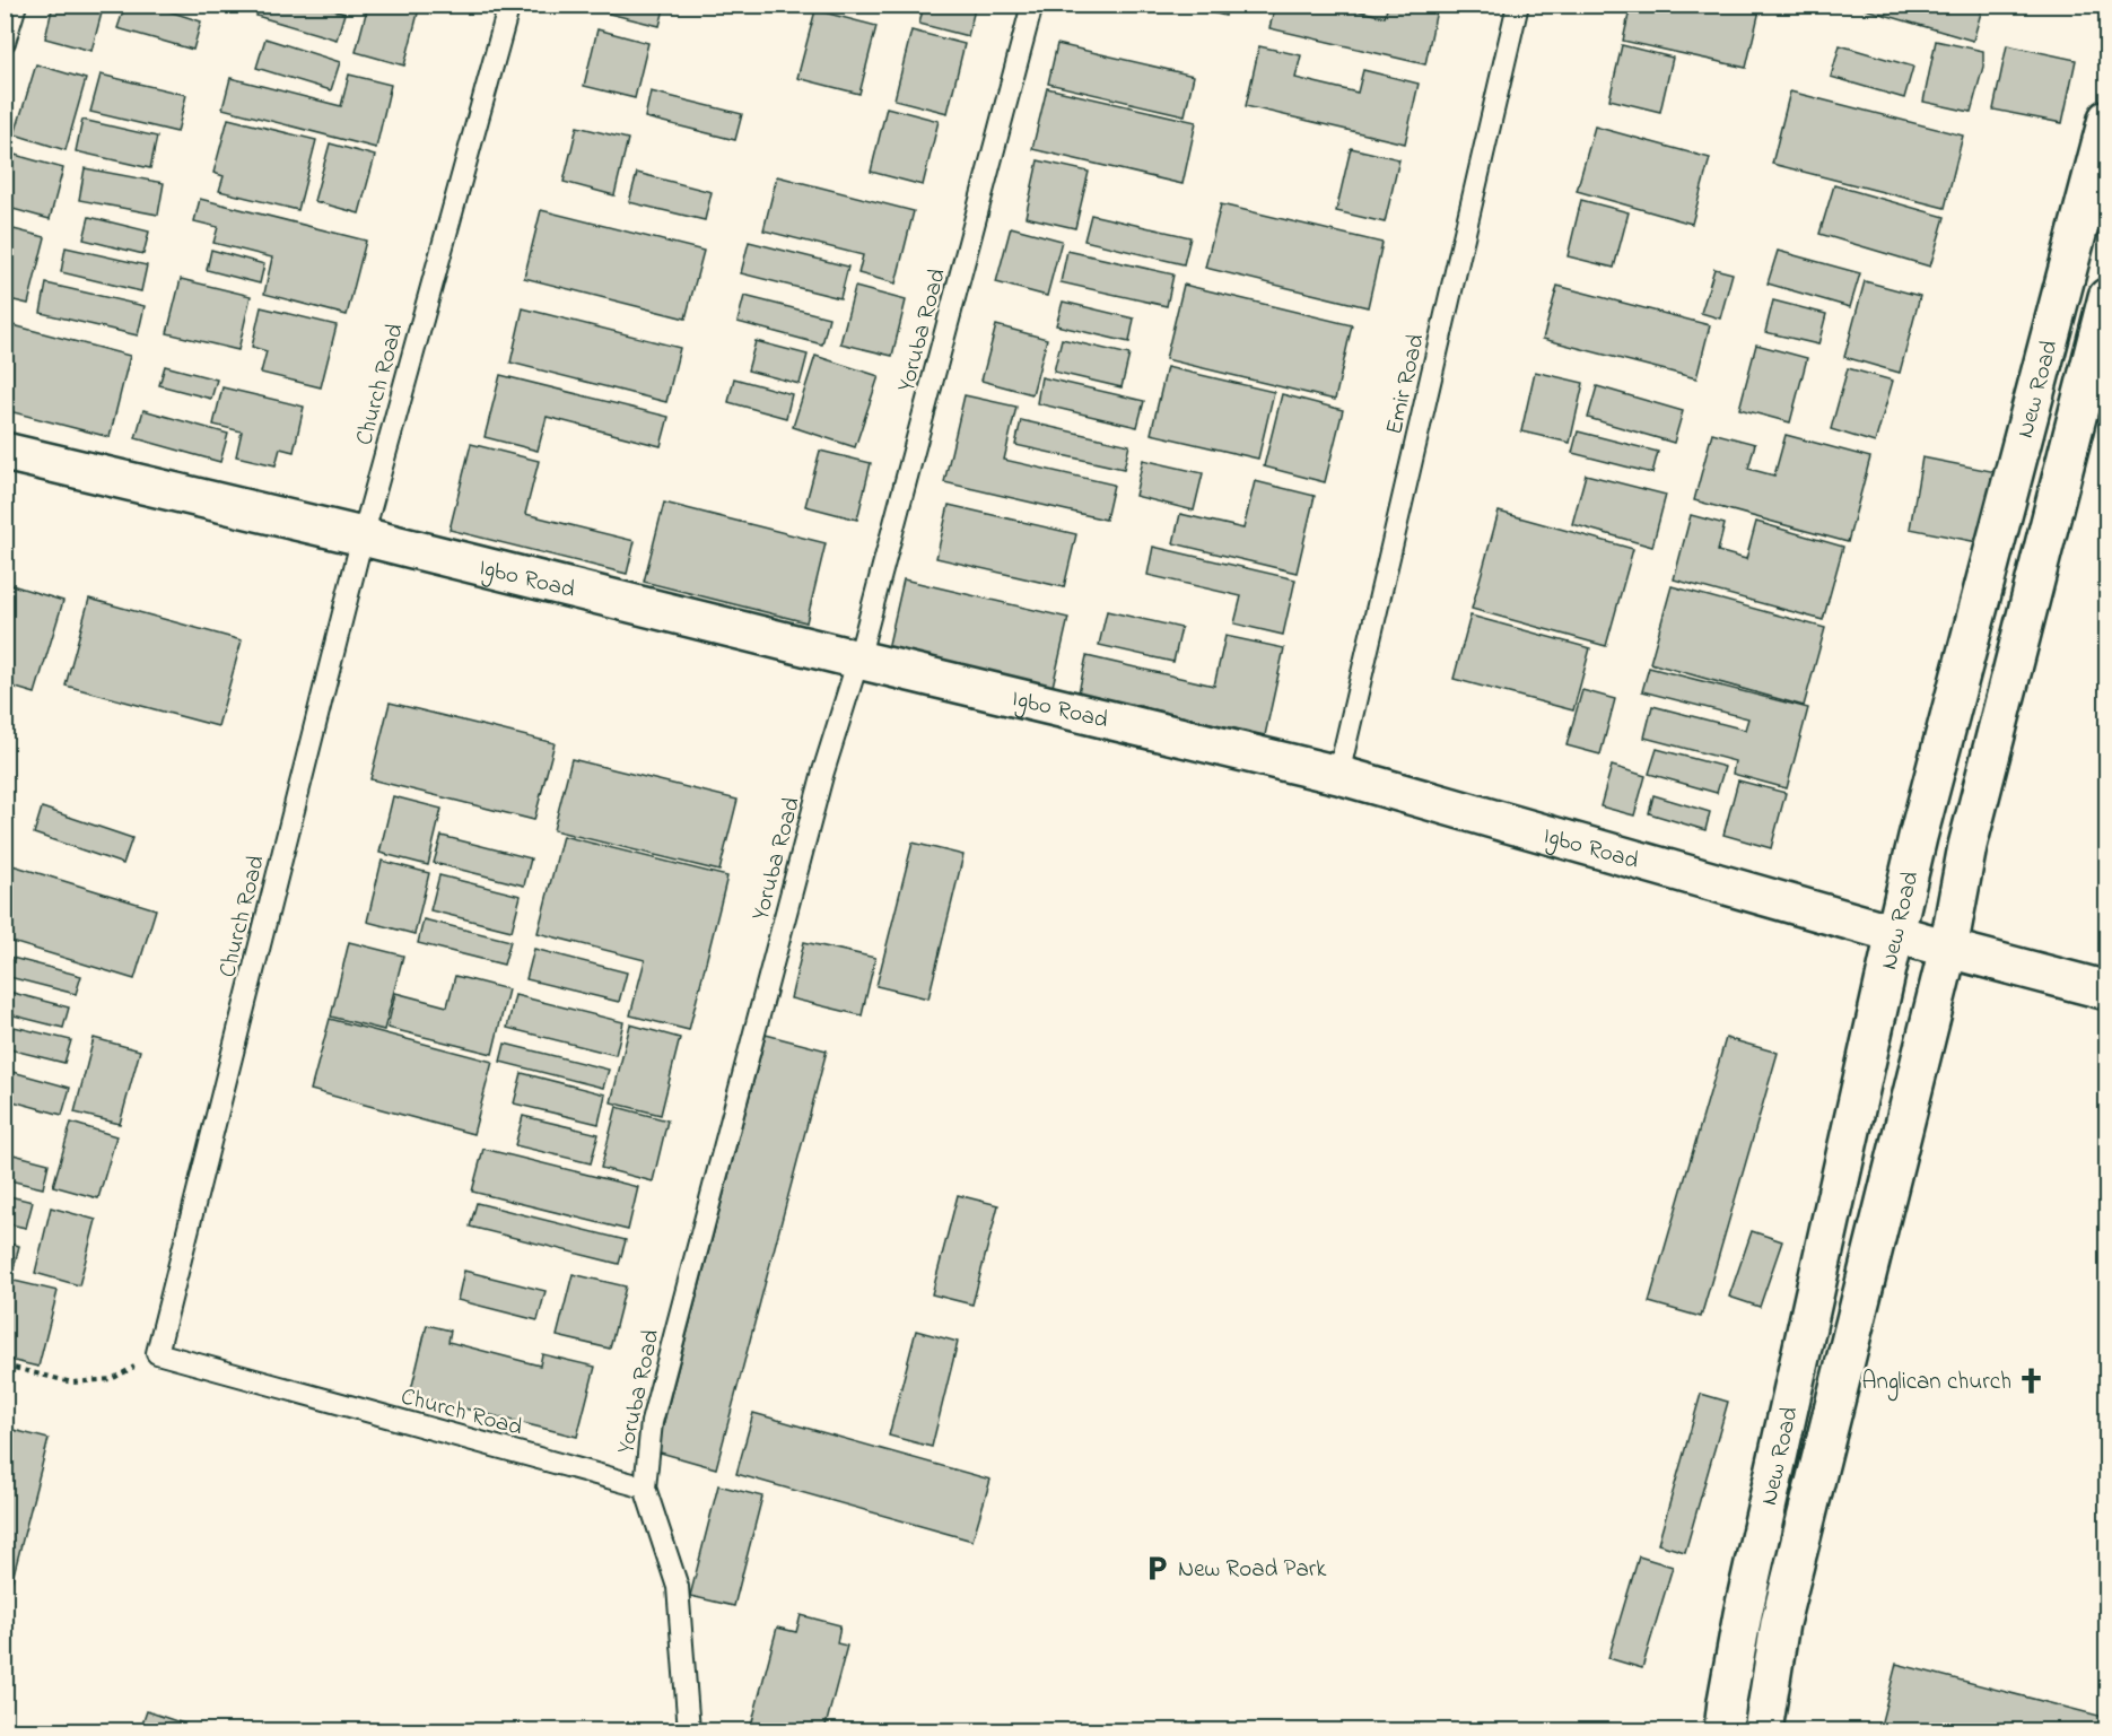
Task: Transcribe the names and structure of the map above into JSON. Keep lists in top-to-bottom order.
{
  "streets": {
    "street": ["New Road", "Igbo Road"],
    "lane": ["Yoruba Road", "Church Road", "Emir Road"]
  },
  "crossings": [
    ["Yoruba Road", "Church Road"],
    ["Yoruba Road", "Igbo Road"],
    ["Church Road", "Igbo Road"],
    ["Emir Road", "Igbo Road"],
    ["New Road", "Igbo Road"]
  ],
  "places": {
    "church": ["Anglican church"],
    "parking": ["New Road Park"]
  }
}
